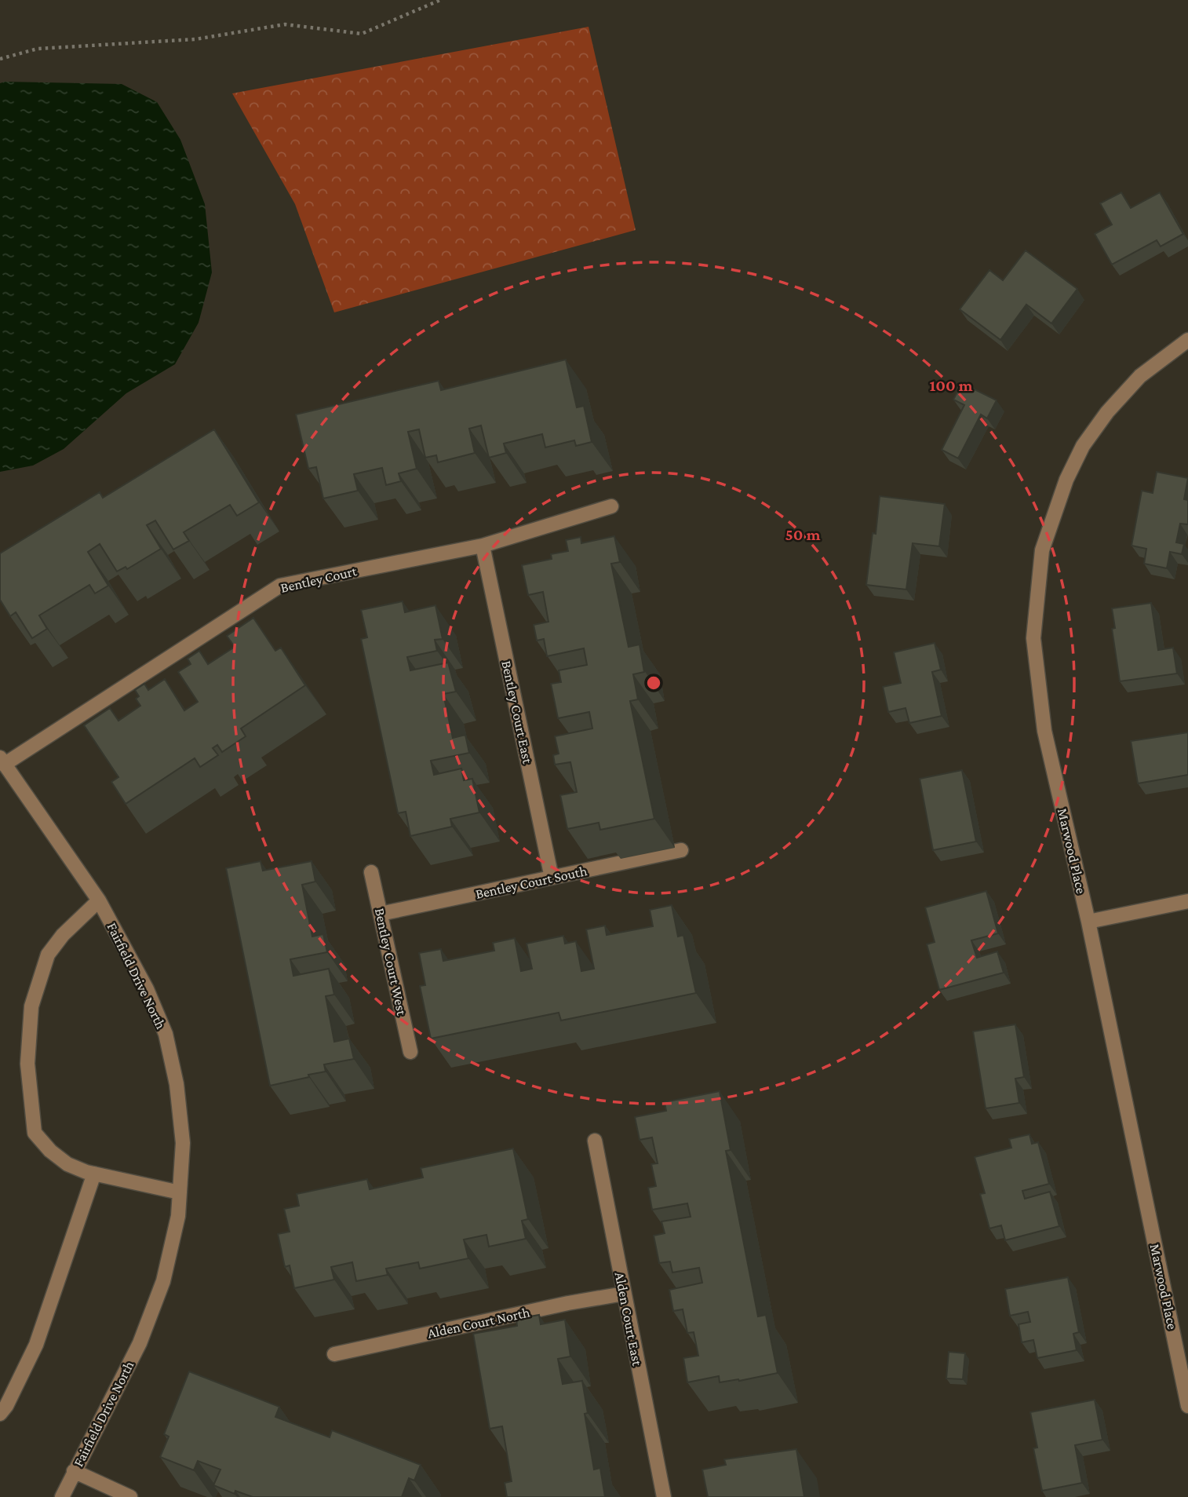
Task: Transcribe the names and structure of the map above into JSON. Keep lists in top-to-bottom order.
{
  "streets": {
    "street": [
      "Bentley Court",
      "Bentley Court East",
      "Marwood Place",
      "Bentley Court South",
      "Bentley Court West",
      "Fairfield Drive North",
      "Alden Court East",
      "Alden Court North"
    ]
  },
  "crossings": [
    ["Bentley Court", "Bentley Court East"],
    ["Bentley Court", "Fairfield Drive North"],
    ["Bentley Court East", "Bentley Court South"],
    ["Bentley Court South", "Bentley Court West"],
    ["Alden Court East", "Alden Court North"]
  ],
  "rings": ["100 m", "50 m"]
}
